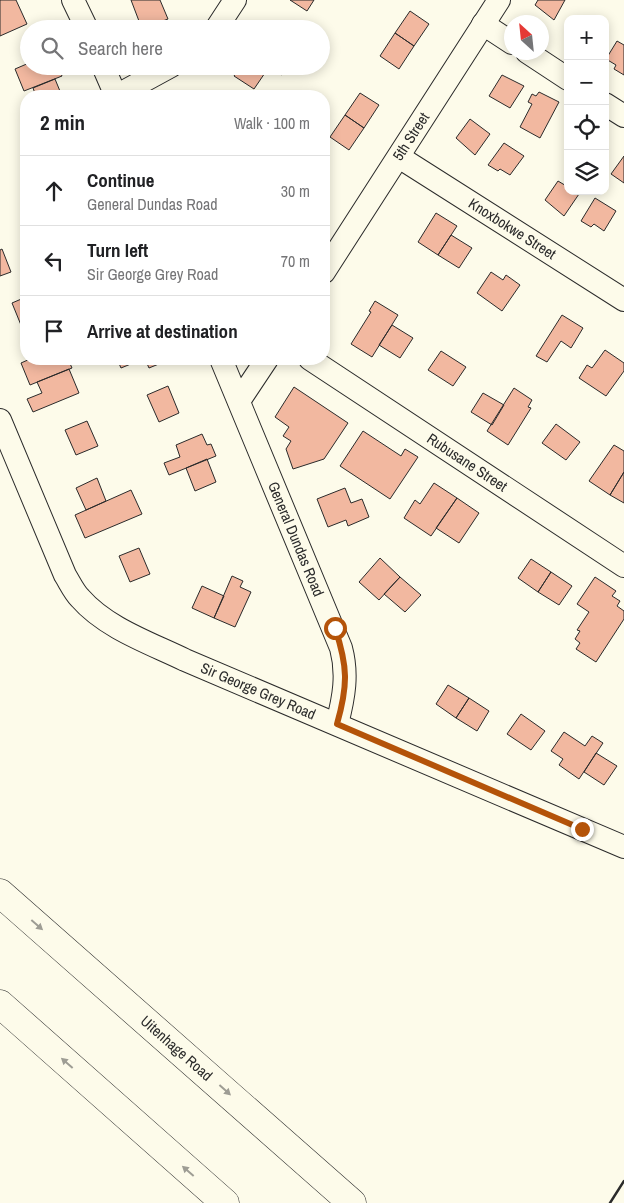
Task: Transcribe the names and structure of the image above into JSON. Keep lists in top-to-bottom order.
{
  "streets": {
    "main road": ["Uitenhage Road"],
    "street": [
      "5th Street",
      "Knoxbokwe Street",
      "Rubusane Street",
      "General Dundas Road",
      "Sir George Grey Road"
    ]
  },
  "crossings": [
    ["5th Street", "Knoxbokwe Street"],
    ["General Dundas Road", "Sir George Grey Road"]
  ],
  "north": "top left",
  "page": {
    "map_buttons": ["+", "−"],
    "search": "Search here",
    "heading": ["2 min", "Walk · 100 m"],
    "list": [
      ["Continue", "General Dundas Road", "30 m"],
      ["Turn left", "Sir George Grey Road", "70 m"],
      "Arrive at destination"
    ]
  }
}
